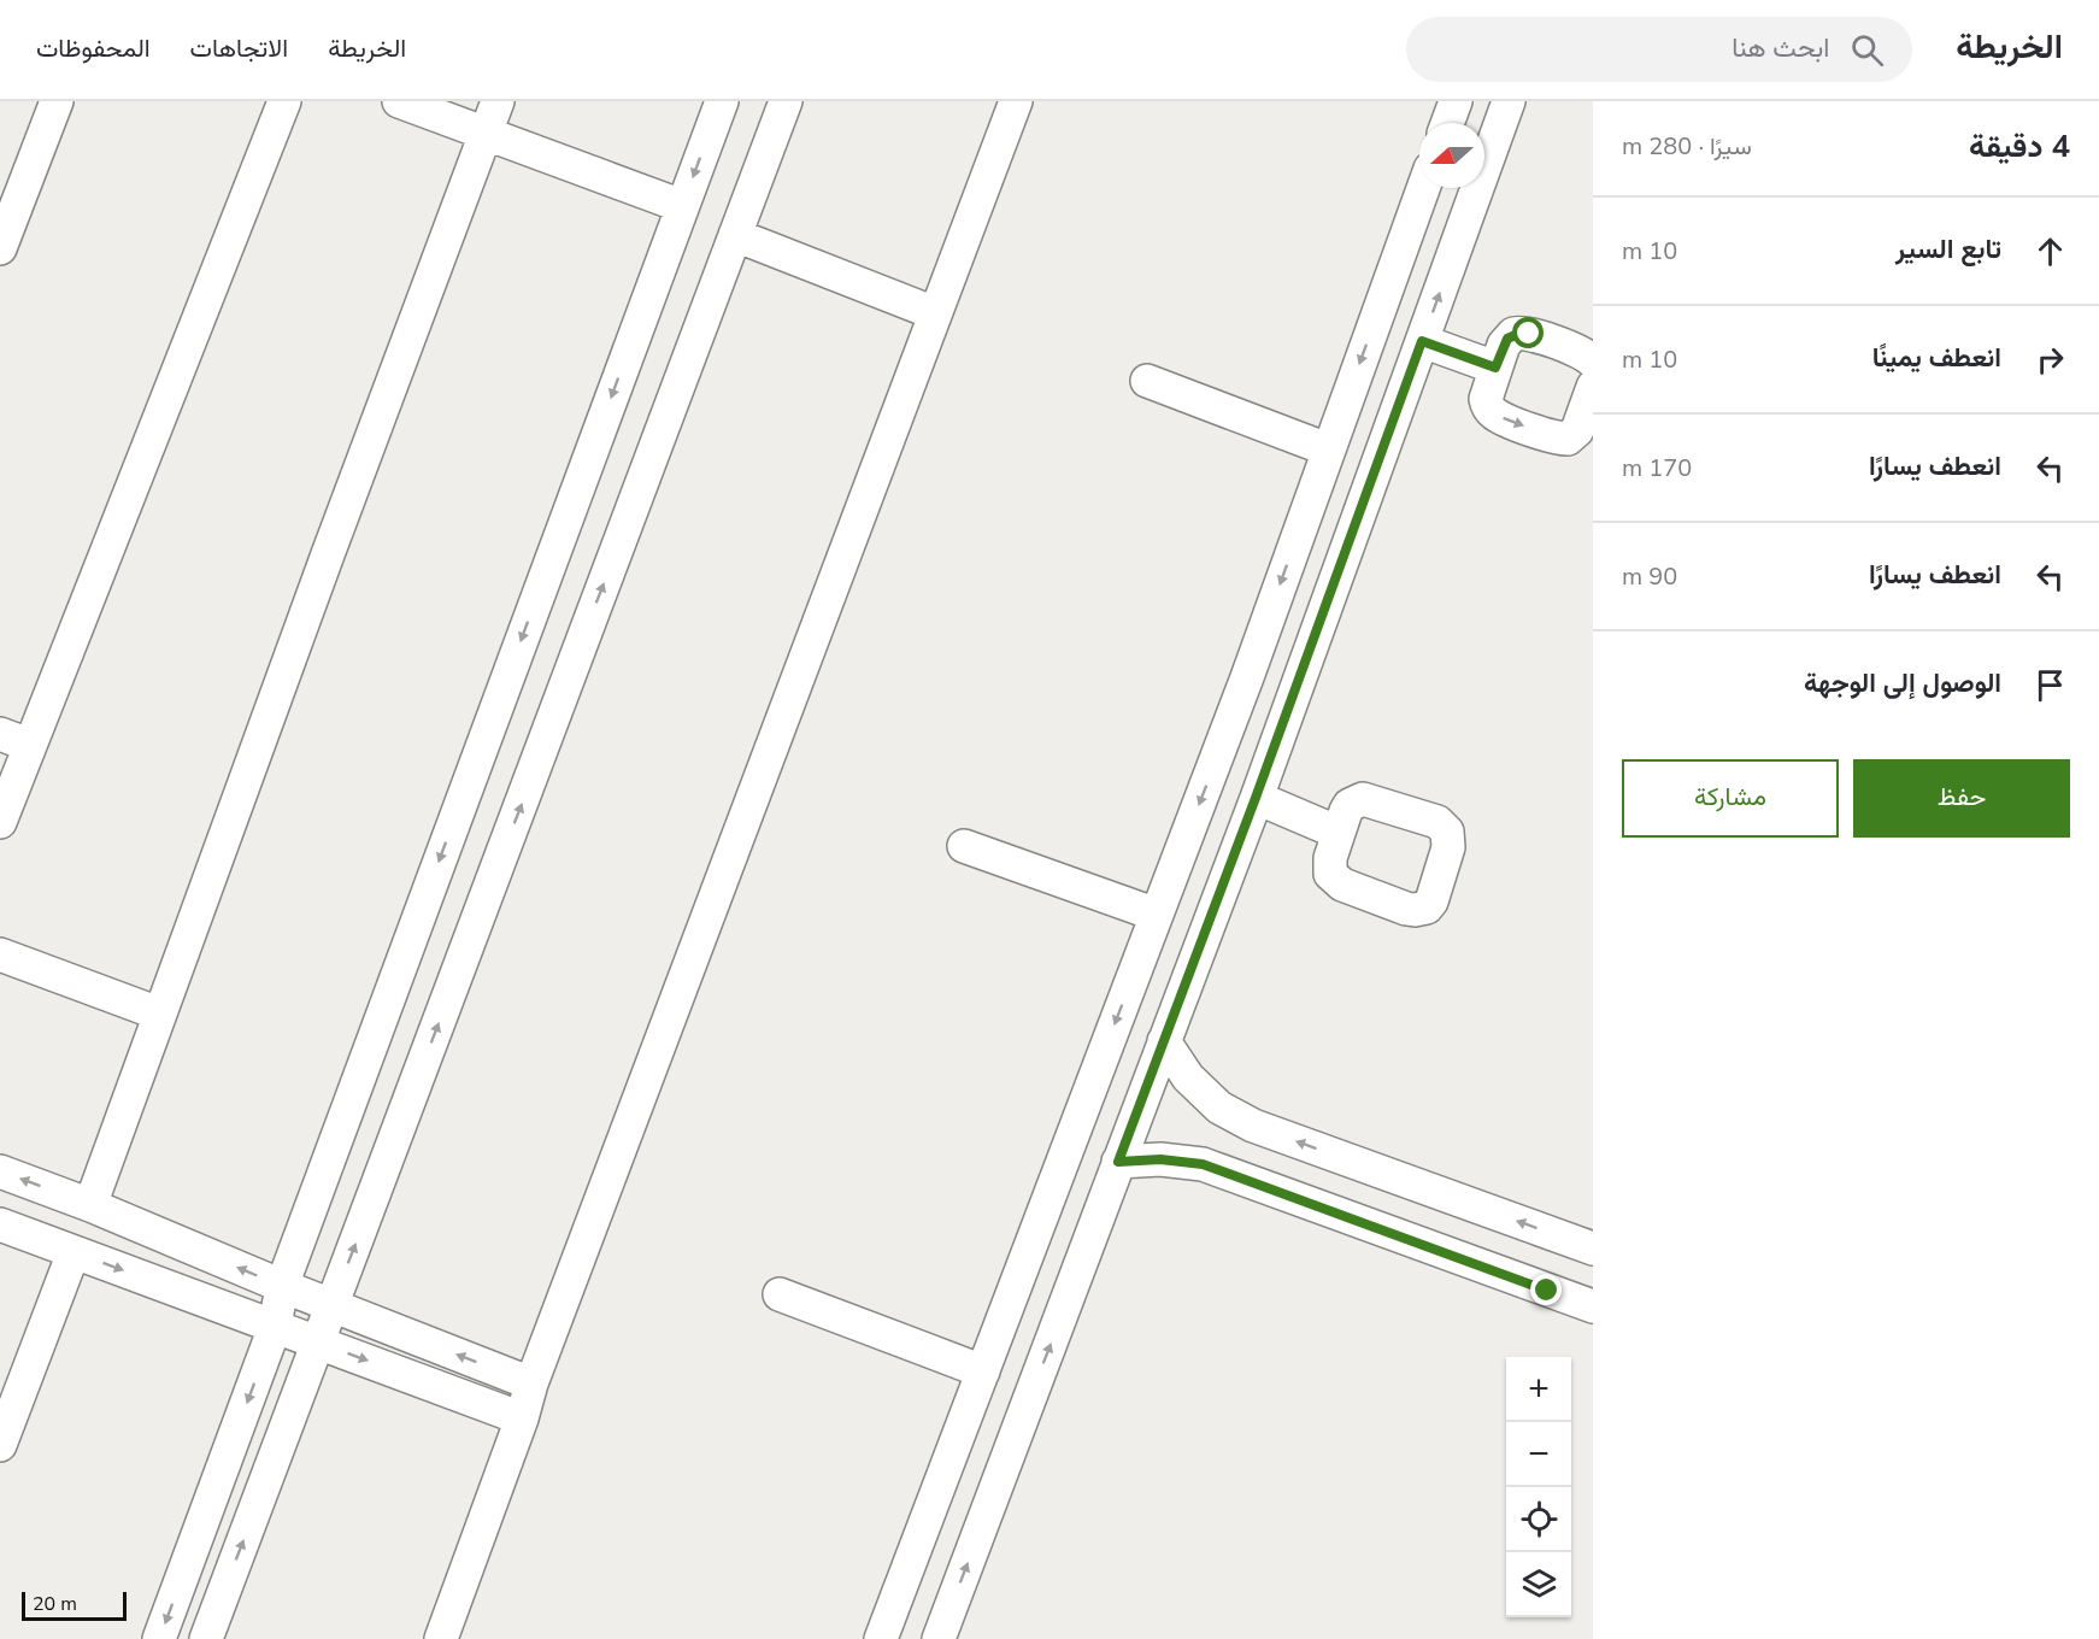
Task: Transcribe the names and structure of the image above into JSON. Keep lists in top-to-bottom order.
{
  "scale_bar": "20 m",
  "north": "left",
  "page": {
    "header": "الخريطة",
    "search": "ابحث هنا",
    "nav": ["الخريطة", "الاتجاهات", "المحفوظات"],
    "heading": ["4 دقيقة", "سيرًا · 280 m"],
    "list": [
      ["تابع السير", "10 m"],
      ["انعطف يمينًا", "10 m"],
      ["انعطف يسارًا", "170 m"],
      ["انعطف يسارًا", "90 m"],
      "الوصول إلى الوجهة"
    ],
    "buttons": ["حفظ", "مشاركة"],
    "map_buttons": ["+", "−"],
    "scale": "20 m"
  }
}
